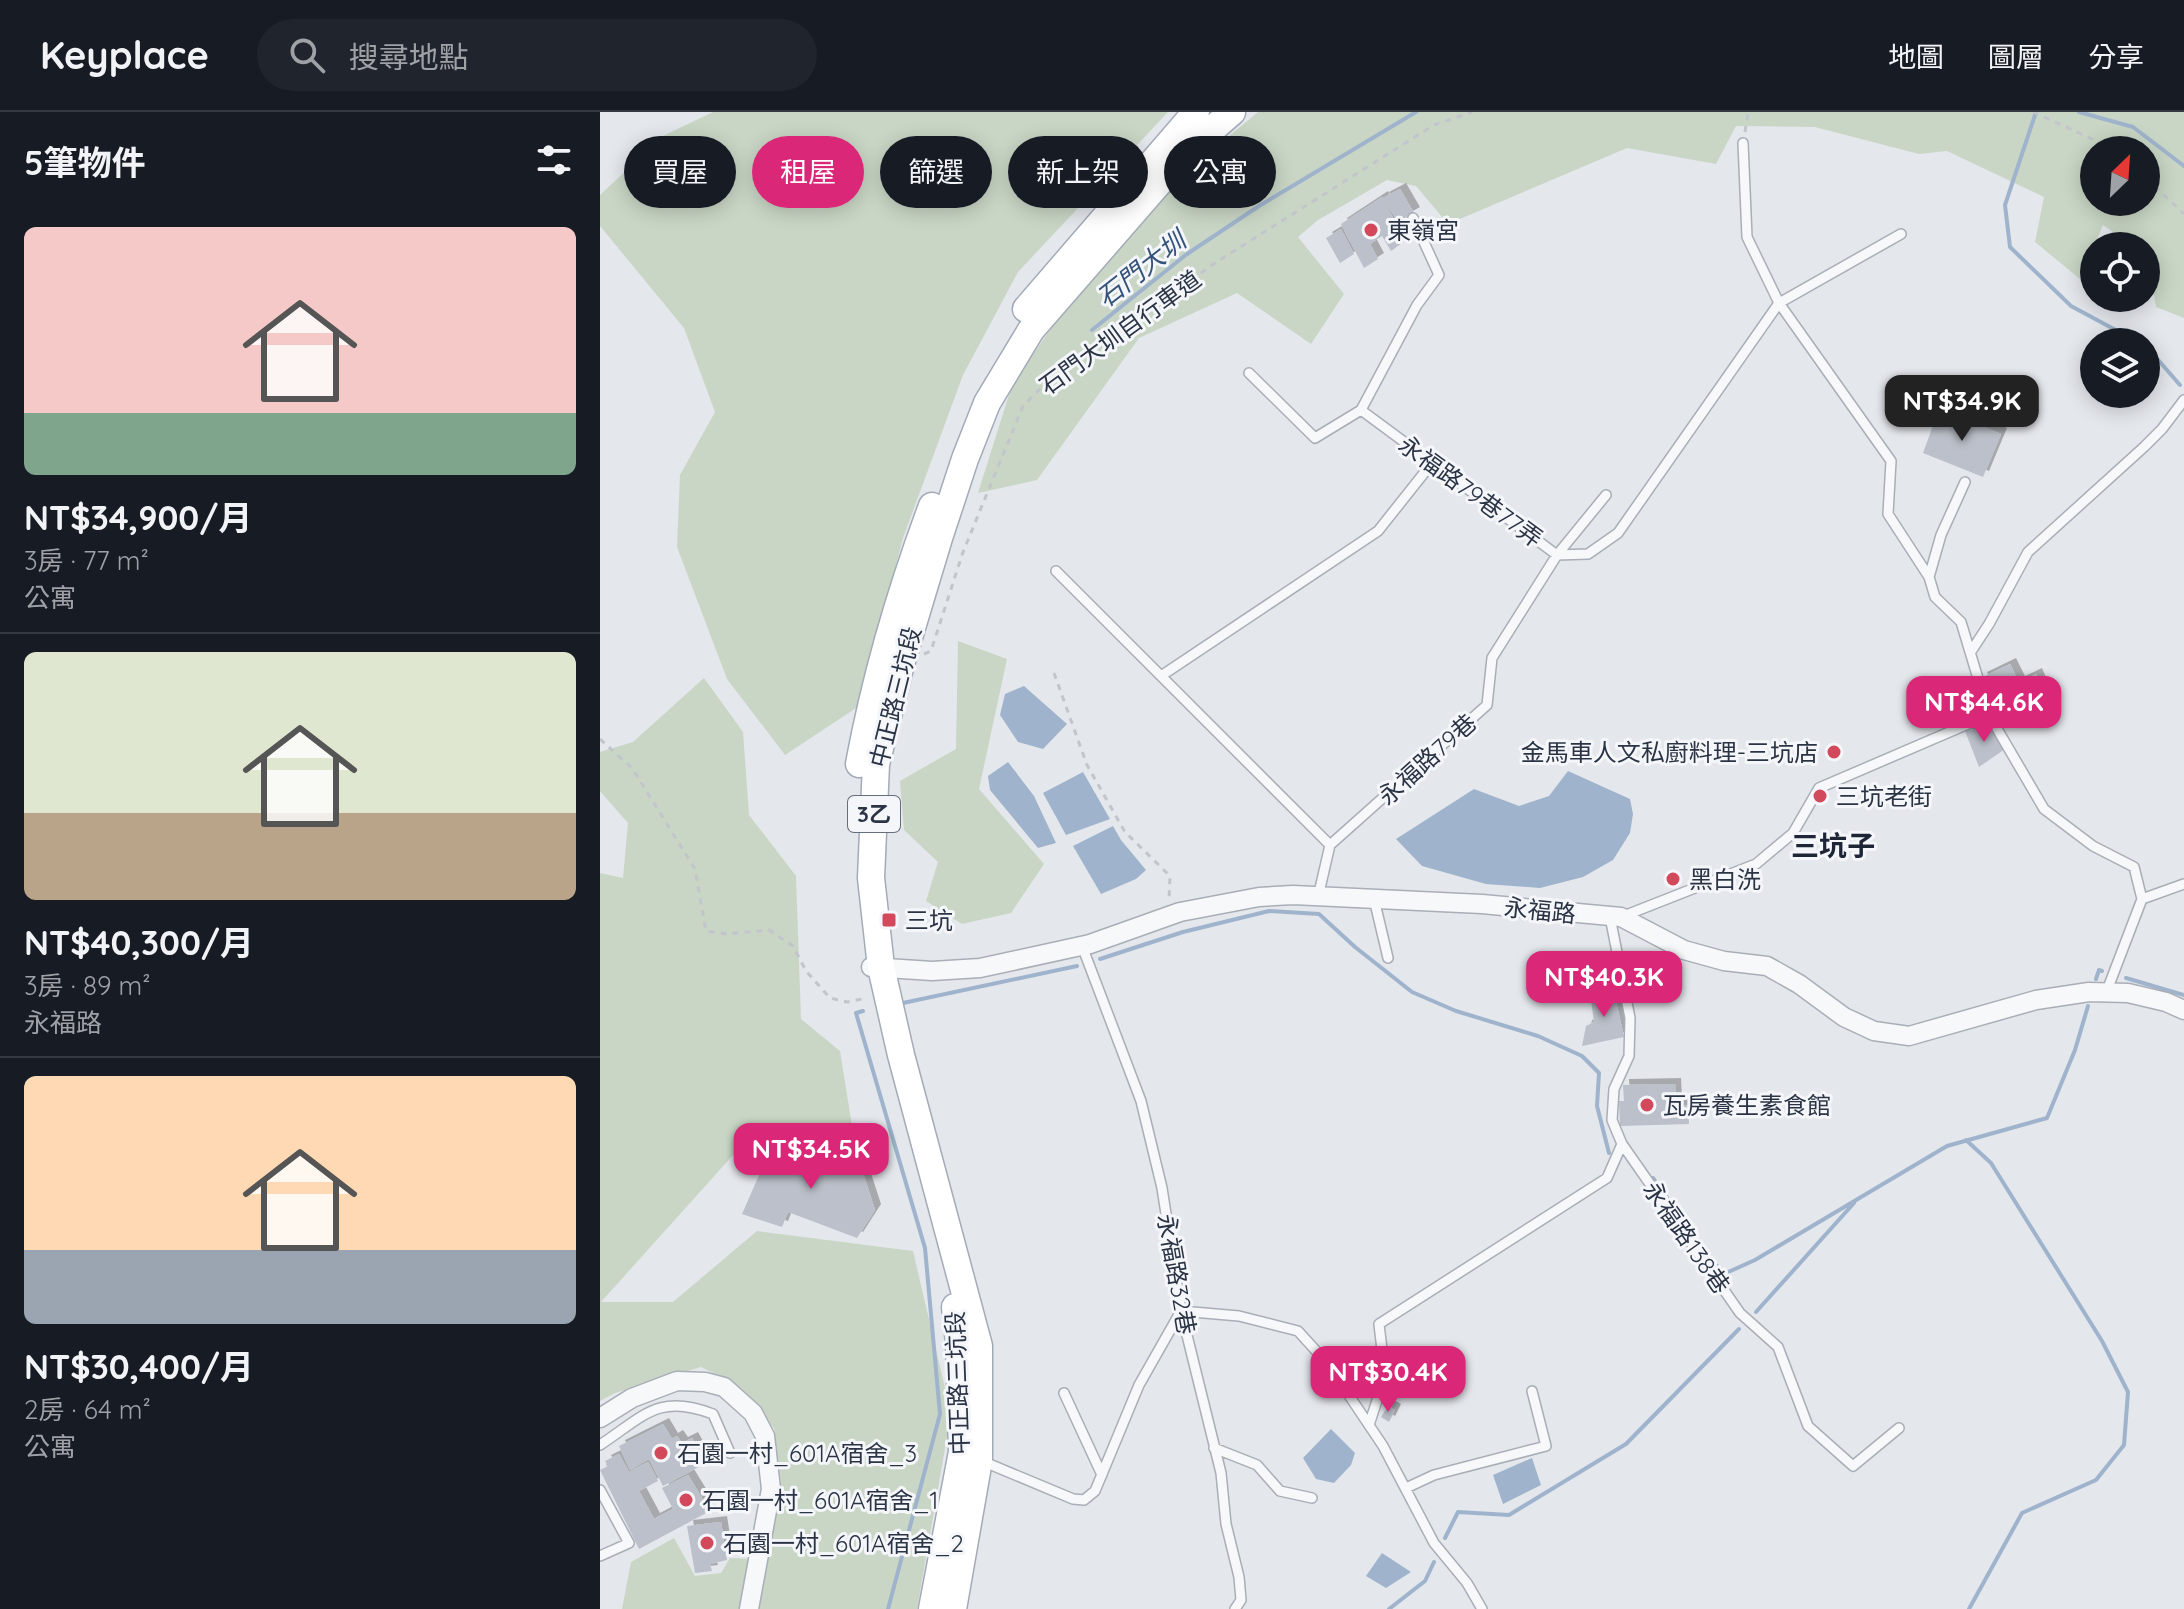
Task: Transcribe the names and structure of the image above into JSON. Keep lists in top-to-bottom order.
{
  "streets": {
    "main road": ["中正路三坑段", "3乙"],
    "street": ["永福路"],
    "lane": [
      "永福路79巷77弄",
      "永福路79巷",
      "永福路138巷",
      "永福路32巷"
    ],
    "path": ["石門大圳自行車道"]
  },
  "crossings": [
    ["石門大圳自行車道", "中正路三坑段"],
    ["永福路79巷77弄", "永福路79巷"],
    ["中正路三坑段", "永福路"],
    ["永福路", "永福路138巷"],
    ["永福路", "永福路32巷"]
  ],
  "districts": ["三坑子"],
  "water": ["石門大圳"],
  "places": {
    "other": [
      "東嶺宮",
      "金馬車人文私廚料理-三坑店",
      "三坑老街",
      "黑白洗",
      "瓦房養生素食館",
      "石園一村_601A宿舍_3",
      "石園一村_601A宿舍_1",
      "石園一村_601A宿舍_2"
    ],
    "transit": ["三坑"]
  },
  "north": "top right",
  "page": {
    "header": "Keyplace",
    "search": "搜尋地點",
    "nav": ["地圖", "圖層", "分享"],
    "heading": "5筆物件",
    "chip": [
      "買屋",
      "租屋",
      "篩選",
      "新上架",
      "公寓"
    ],
    "list": [
      {
        "name": "NT$34,900/月",
        "note": "3房 · 77 m² · 公寓"
      },
      {
        "name": "NT$40,300/月",
        "note": "3房 · 89 m² · 永福路"
      },
      {
        "name": "NT$30,400/月",
        "note": "2房 · 64 m² · 公寓"
      }
    ],
    "price": [
      "NT$34.9K",
      "NT$44.6K",
      "NT$40.3K",
      "NT$34.5K",
      "NT$30.4K"
    ]
  }
}
